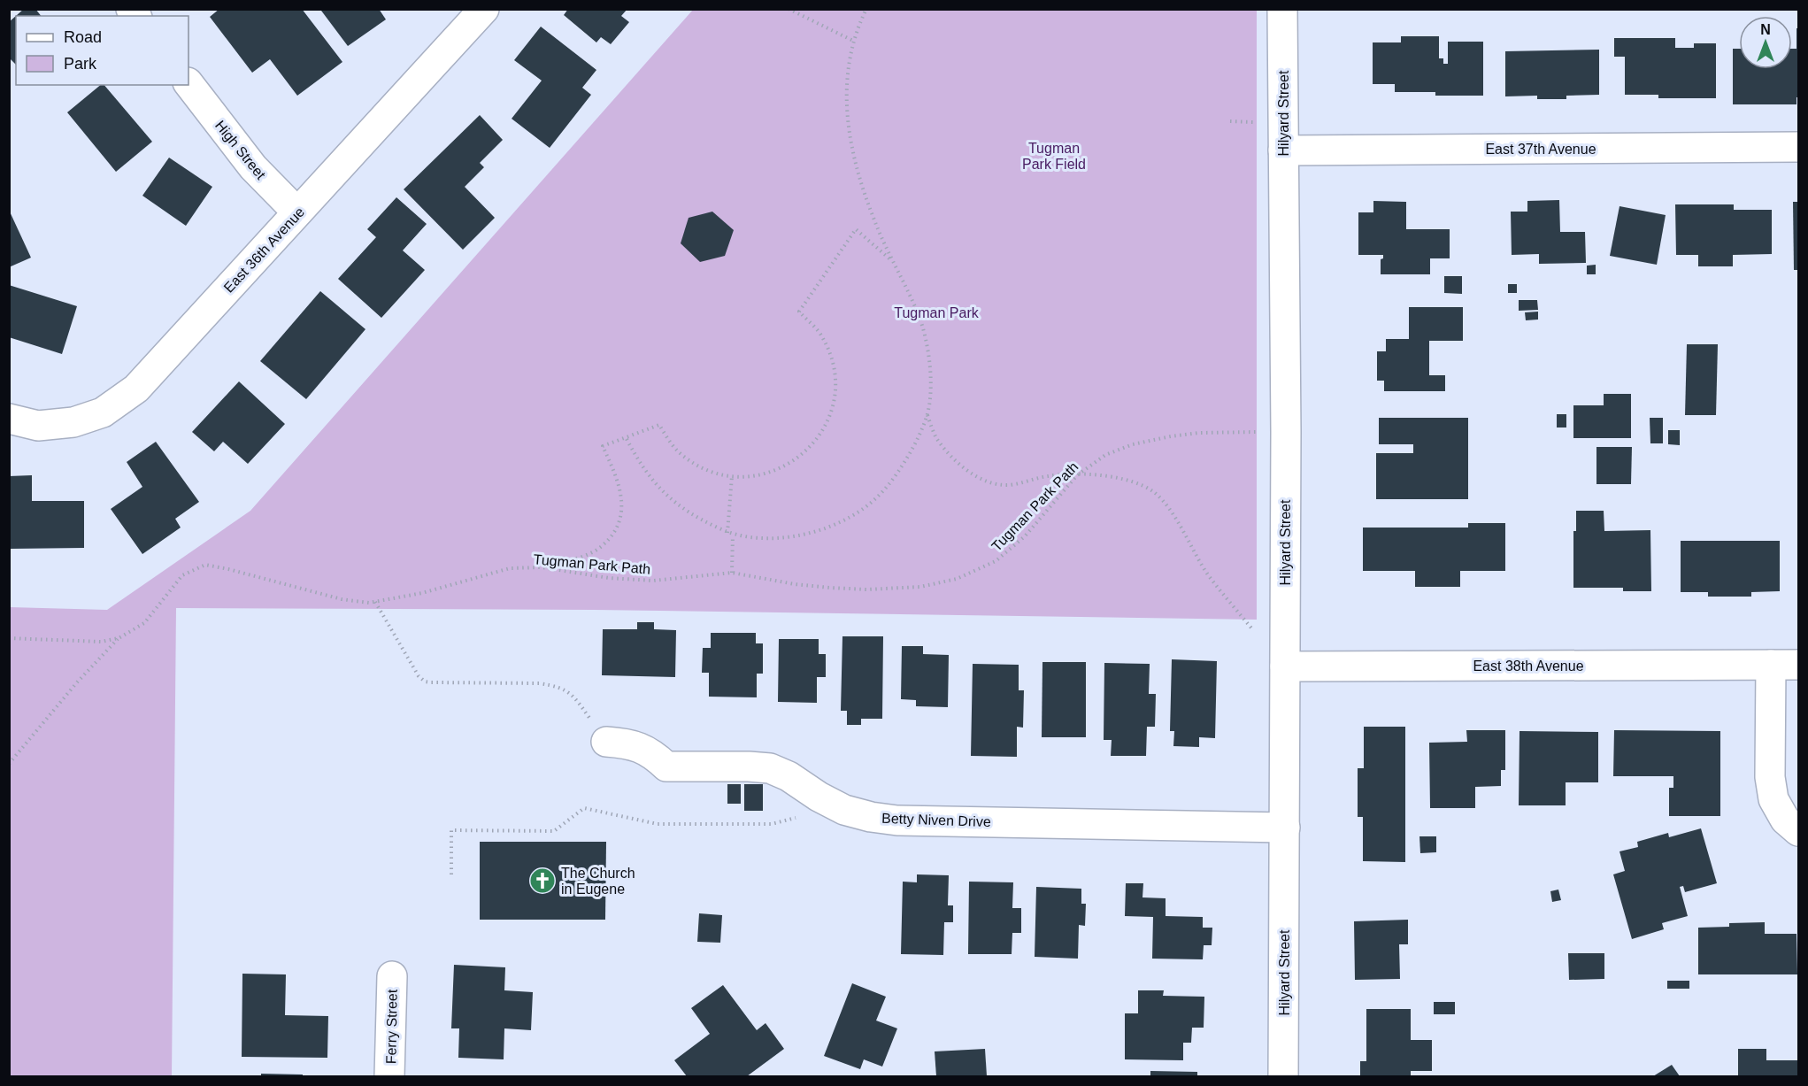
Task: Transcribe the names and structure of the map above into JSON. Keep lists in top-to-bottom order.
{
  "streets": {
    "street": [
      "Hilyard Street",
      "East 37th Avenue",
      "High Street",
      "East 36th Avenue",
      "East 38th Avenue",
      "Betty Niven Drive",
      "Ferry Street"
    ],
    "path": ["Tugman Park Path"]
  },
  "crossings": [
    ["Hilyard Street", "East 37th Avenue"],
    ["Hilyard Street", "Tugman Park Path"],
    ["Hilyard Street", "East 38th Avenue"],
    ["Hilyard Street", "Betty Niven Drive"],
    ["High Street", "East 36th Avenue"]
  ],
  "parks": ["Tugman Park Field", "Tugman Park"],
  "places": {
    "church": ["The Church in Eugene"]
  },
  "legend": ["Road", "Park"],
  "north": "top"
}
